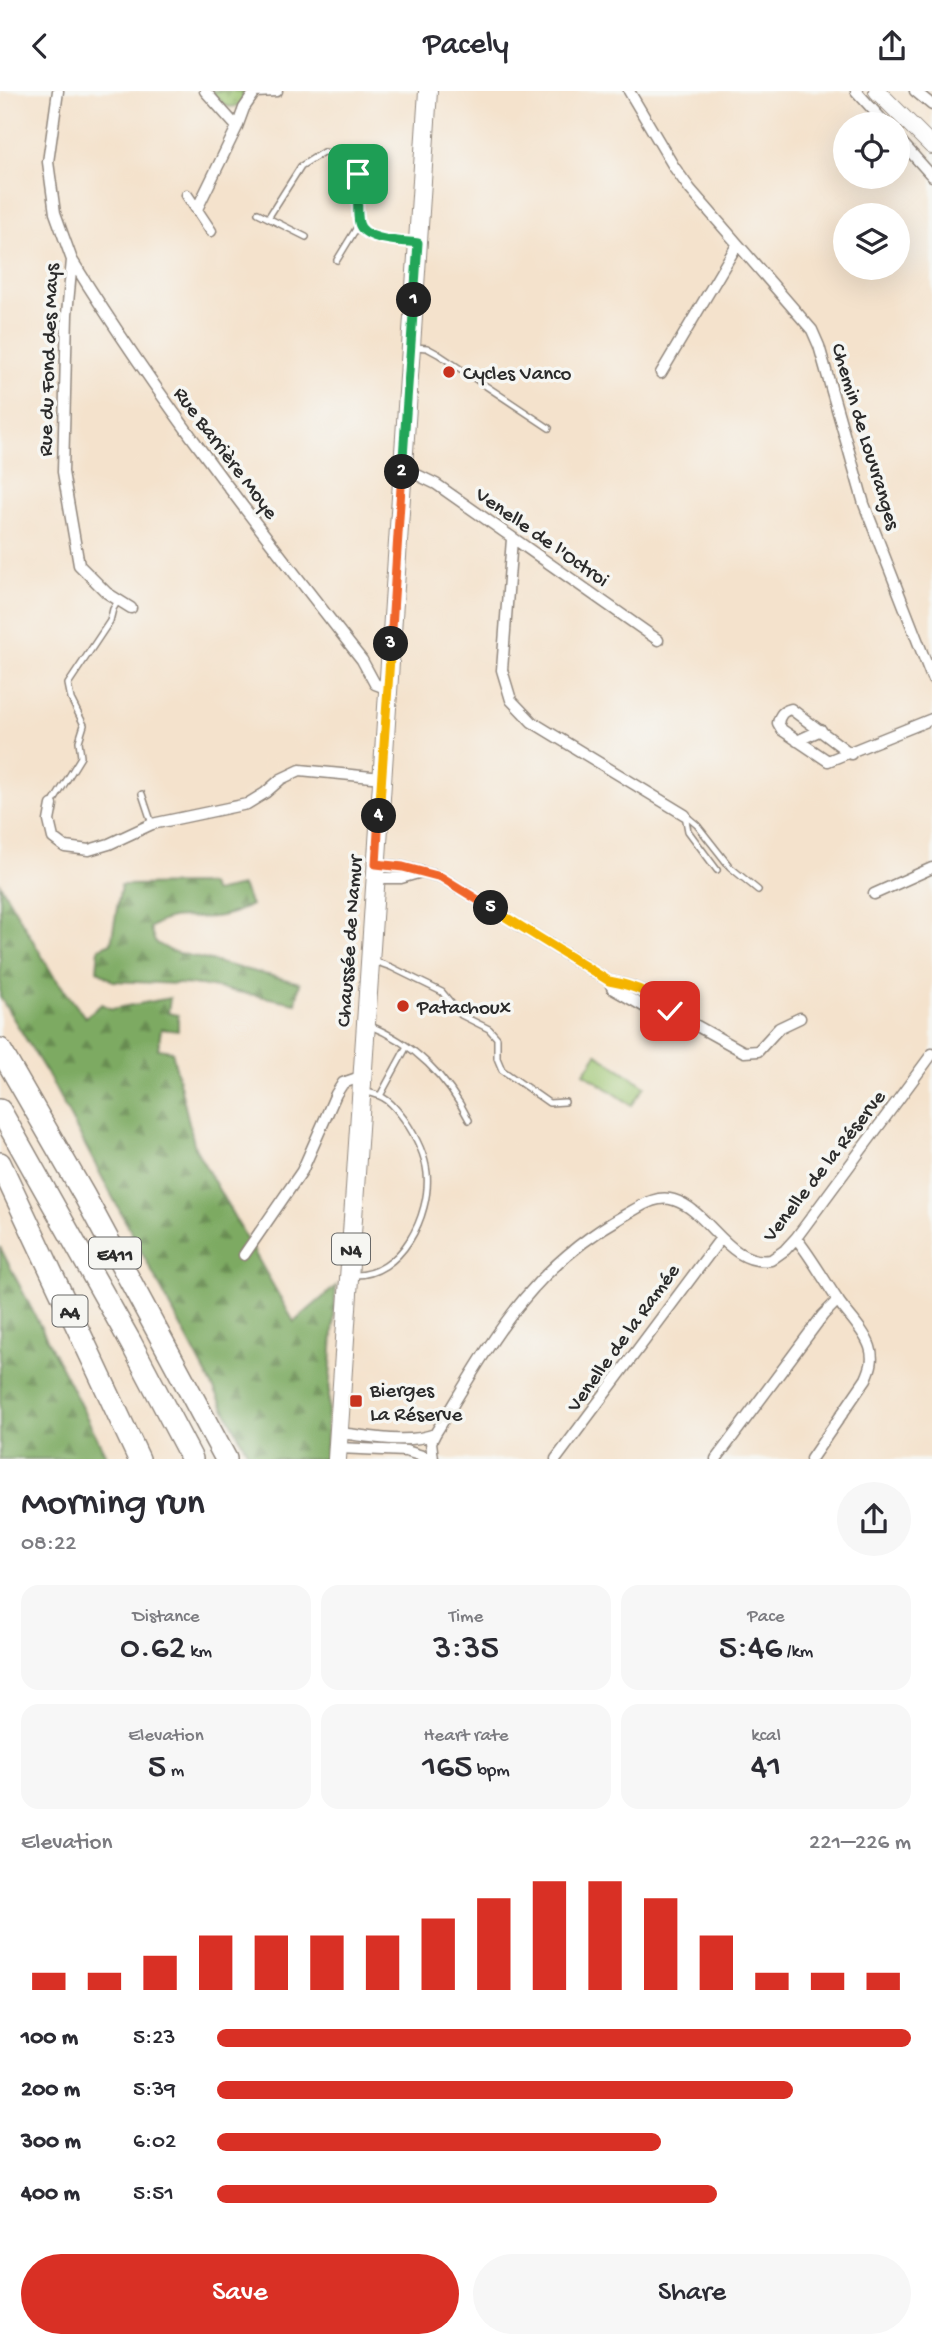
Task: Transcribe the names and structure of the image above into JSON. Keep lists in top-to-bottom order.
{
  "streets": {
    "highway": ["E411", "A4"],
    "main road": ["Chaussée de Namur", "N4"],
    "street": [
      "Rue du Fond des Mays",
      "Chemin de Louvranges",
      "Rue Barrière Moye",
      "Venelle de l'Octroi",
      "Venelle de la Réserve",
      "Venelle de la Ramée"
    ]
  },
  "crossings": [
    ["Rue du Fond des Mays", "Rue Barrière Moye"],
    ["Rue Barrière Moye", "Chaussée de Namur"],
    ["Venelle de l'Octroi", "Chaussée de Namur"],
    ["Chaussée de Namur", "Venelle de la Réserve"],
    ["Venelle de la Réserve", "Venelle de la Ramée"]
  ],
  "places": {
    "other": ["Cycles Vanco", "Patachoux"],
    "transit": ["Bierges La Réserve"]
  },
  "page": {
    "header": "Pacely",
    "pins": [
      "1",
      "2",
      "3",
      "4",
      "5"
    ],
    "heading": ["Morning run", "08:22"],
    "stats": [
      ["Distance", "0.62 km"],
      ["Time", "3:35"],
      ["Pace", "5:46 /km"],
      ["Elevation", "5 m"],
      ["Heart rate", "165 bpm"],
      ["kcal", "41"]
    ],
    "chart": ["Elevation", "221–226 m"],
    "list": [
      {
        "name": "100 m",
        "note": "5:23"
      },
      {
        "name": "200 m",
        "note": "5:39"
      },
      {
        "name": "300 m",
        "note": "6:02"
      },
      {
        "name": "400 m",
        "note": "5:51"
      }
    ],
    "buttons": ["Save", "Share"]
  }
}
